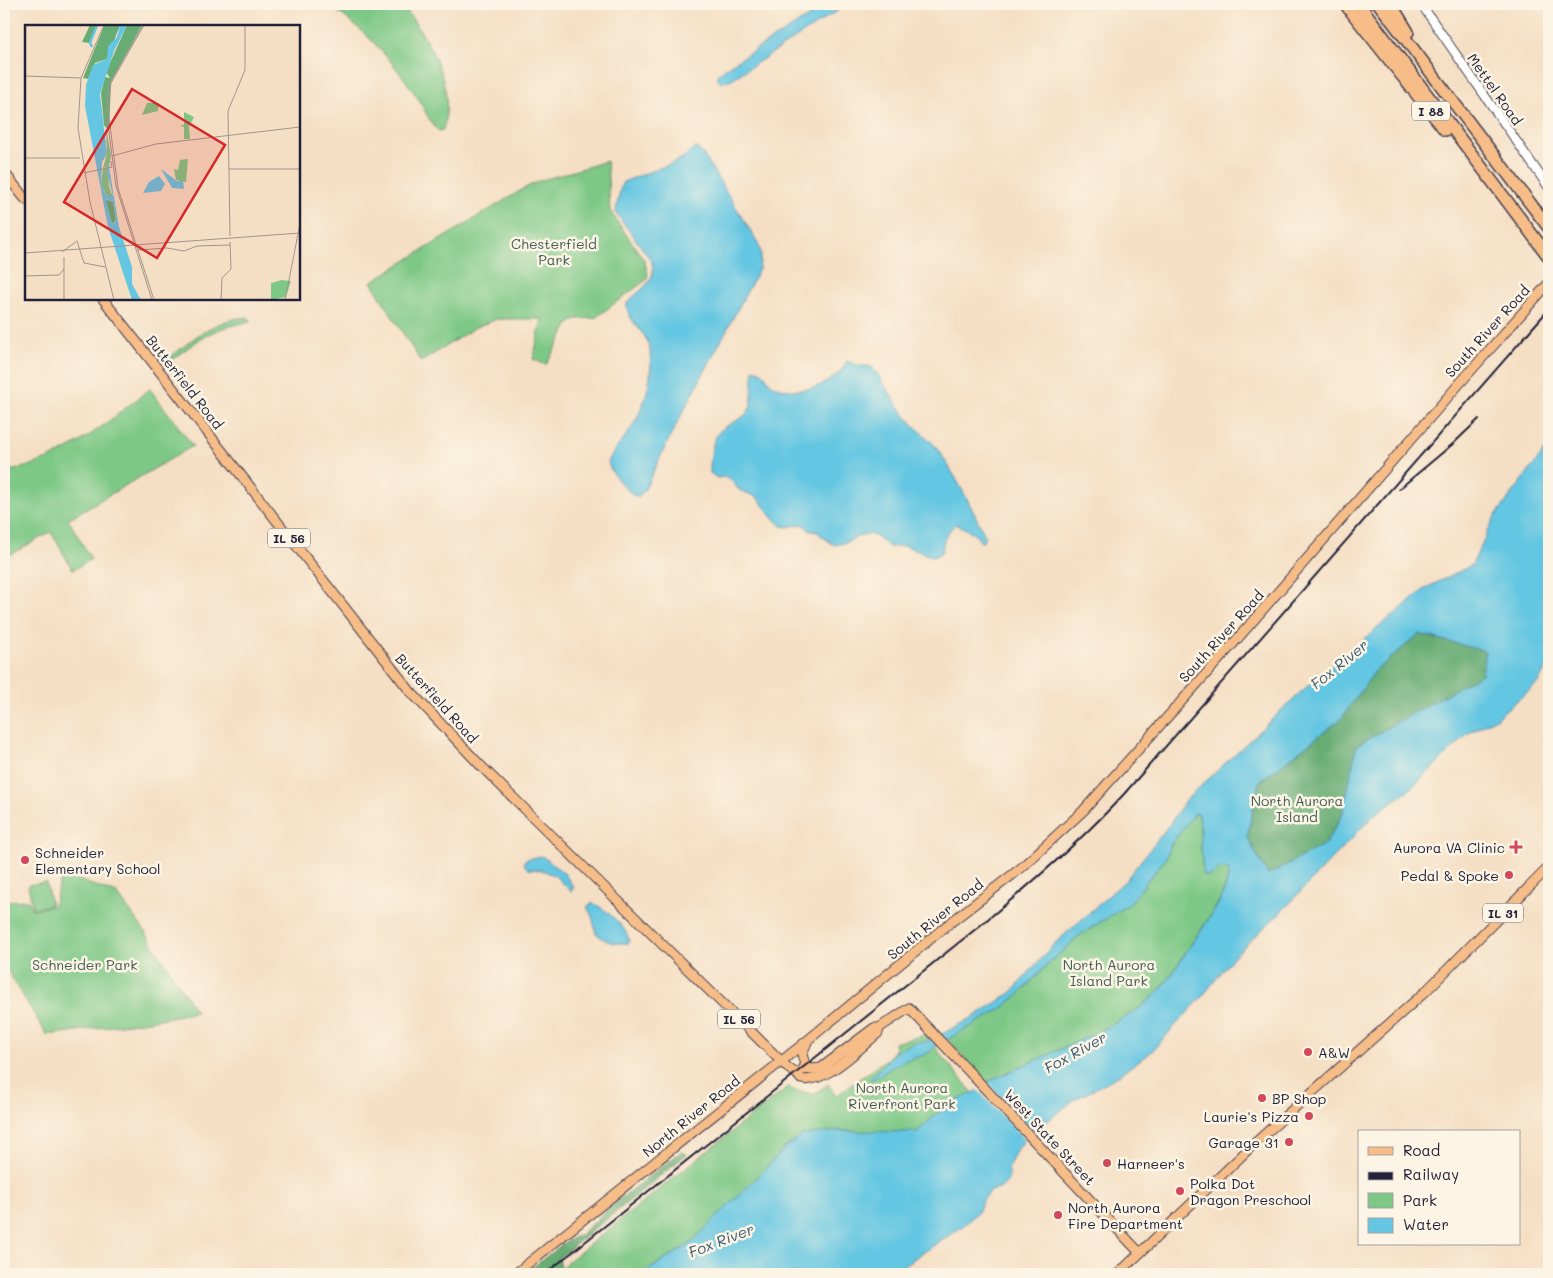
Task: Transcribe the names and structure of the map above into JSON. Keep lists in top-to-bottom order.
{
  "streets": {
    "highway": ["I 88"],
    "main road": [
      "South River Road",
      "Butterfield Road",
      "IL 56",
      "IL 31",
      "North River Road",
      "West State Street"
    ],
    "street": ["Mettel Road"]
  },
  "crossings": [
    ["South River Road", "North River Road"],
    ["Butterfield Road", "North River Road"],
    ["IL 31", "West State Street"]
  ],
  "water": ["Fox River"],
  "parks": [
    "Chesterfield Park",
    "North Aurora Island",
    "Schneider Park",
    "North Aurora Island Park",
    "North Aurora Riverfront Park"
  ],
  "places": {
    "health": ["Aurora VA Clinic"],
    "other": [
      "Schneider Elementary School",
      "Pedal & Spoke",
      "A&W",
      "BP Shop",
      "Laurie's Pizza",
      "Garage 31",
      "Harneer's",
      "Polka Dot Dragon Preschool",
      "North Aurora Fire Department"
    ]
  },
  "legend": [
    "Road",
    "Railway",
    "Park",
    "Water"
  ]
}
